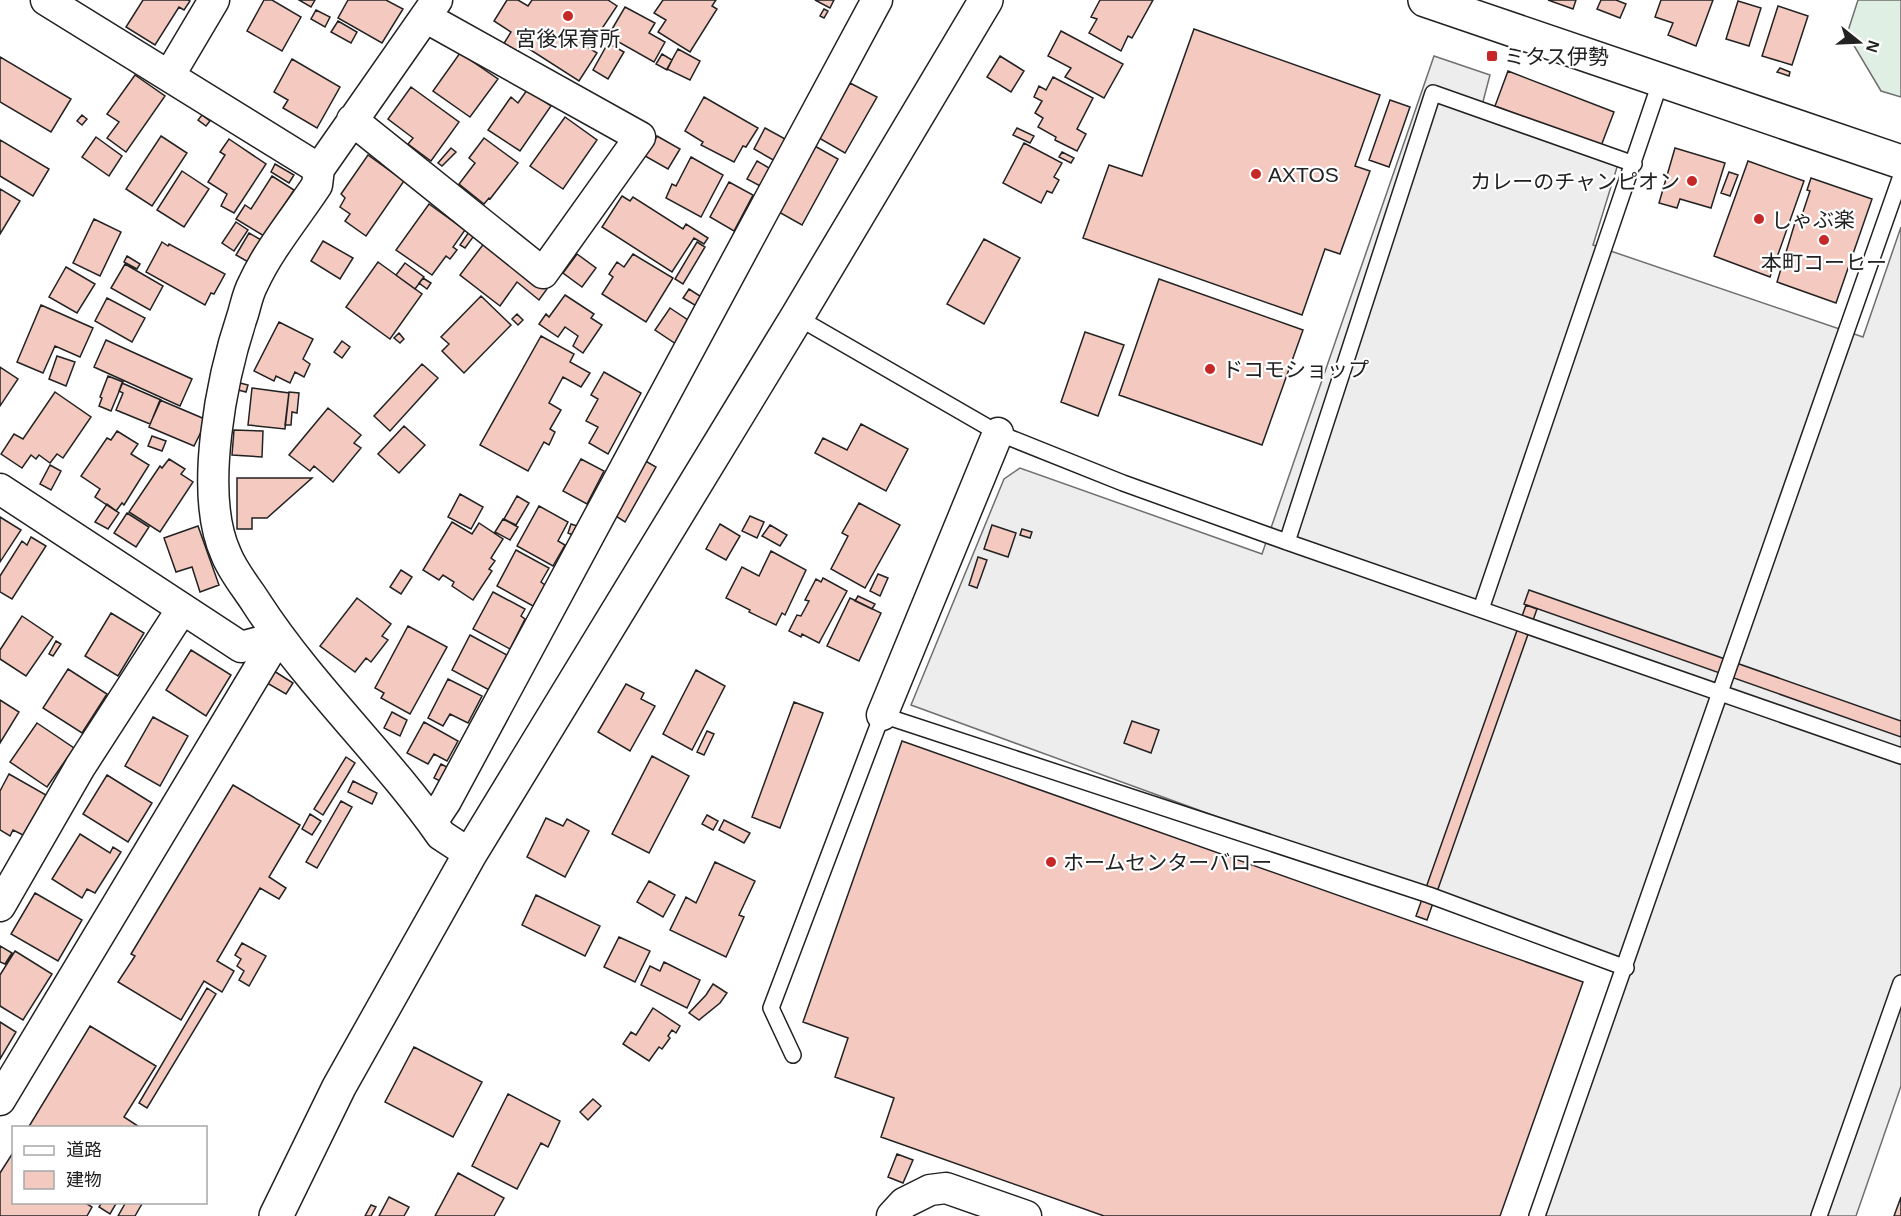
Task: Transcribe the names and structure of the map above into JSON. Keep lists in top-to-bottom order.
{
  "places": {
    "other": [
      "宮後保育所",
      "AXTOS",
      "カレーのチャンピオン",
      "しゃぶ楽",
      "本町コーヒー",
      "ドコモショップ",
      "ホームセンターバロー"
    ],
    "transit": ["ミタス伊勢"]
  },
  "legend": ["道路", "建物"],
  "north": "right"
}
